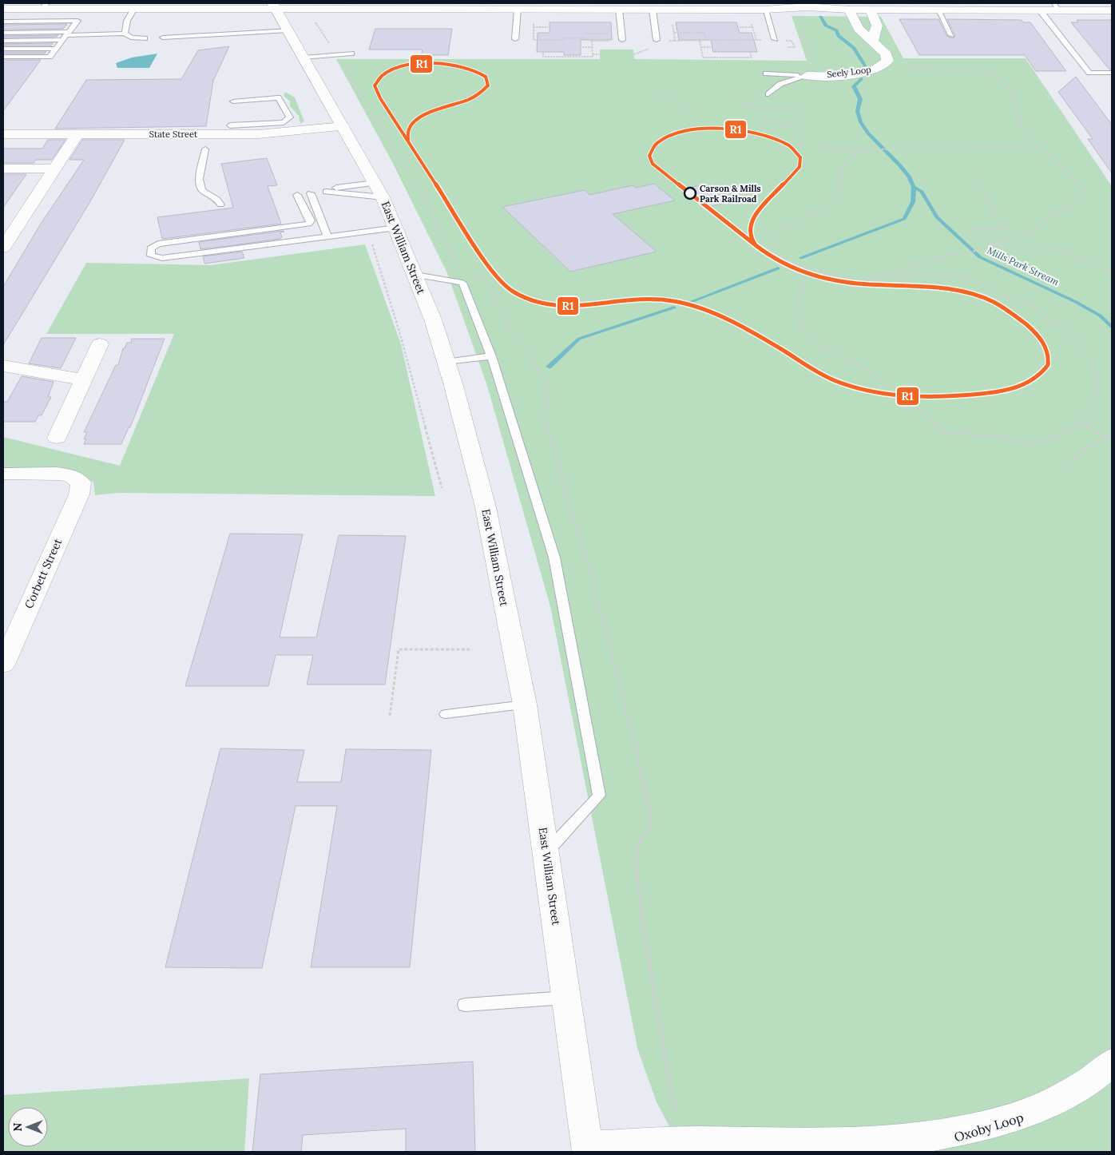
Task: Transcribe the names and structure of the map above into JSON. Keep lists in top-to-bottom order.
{
  "streets": {
    "main road": [
      "Seely Loop",
      "State Street",
      "East William Street",
      "Corbett Street",
      "Oxoby Loop"
    ]
  },
  "crossings": [
    ["State Street", "East William Street"],
    ["East William Street", "Oxoby Loop"]
  ],
  "water": ["Mills Park Stream"],
  "places": ["Carson & Mills Park Railroad"],
  "lines": ["transit line R1"],
  "north": "left"
}
